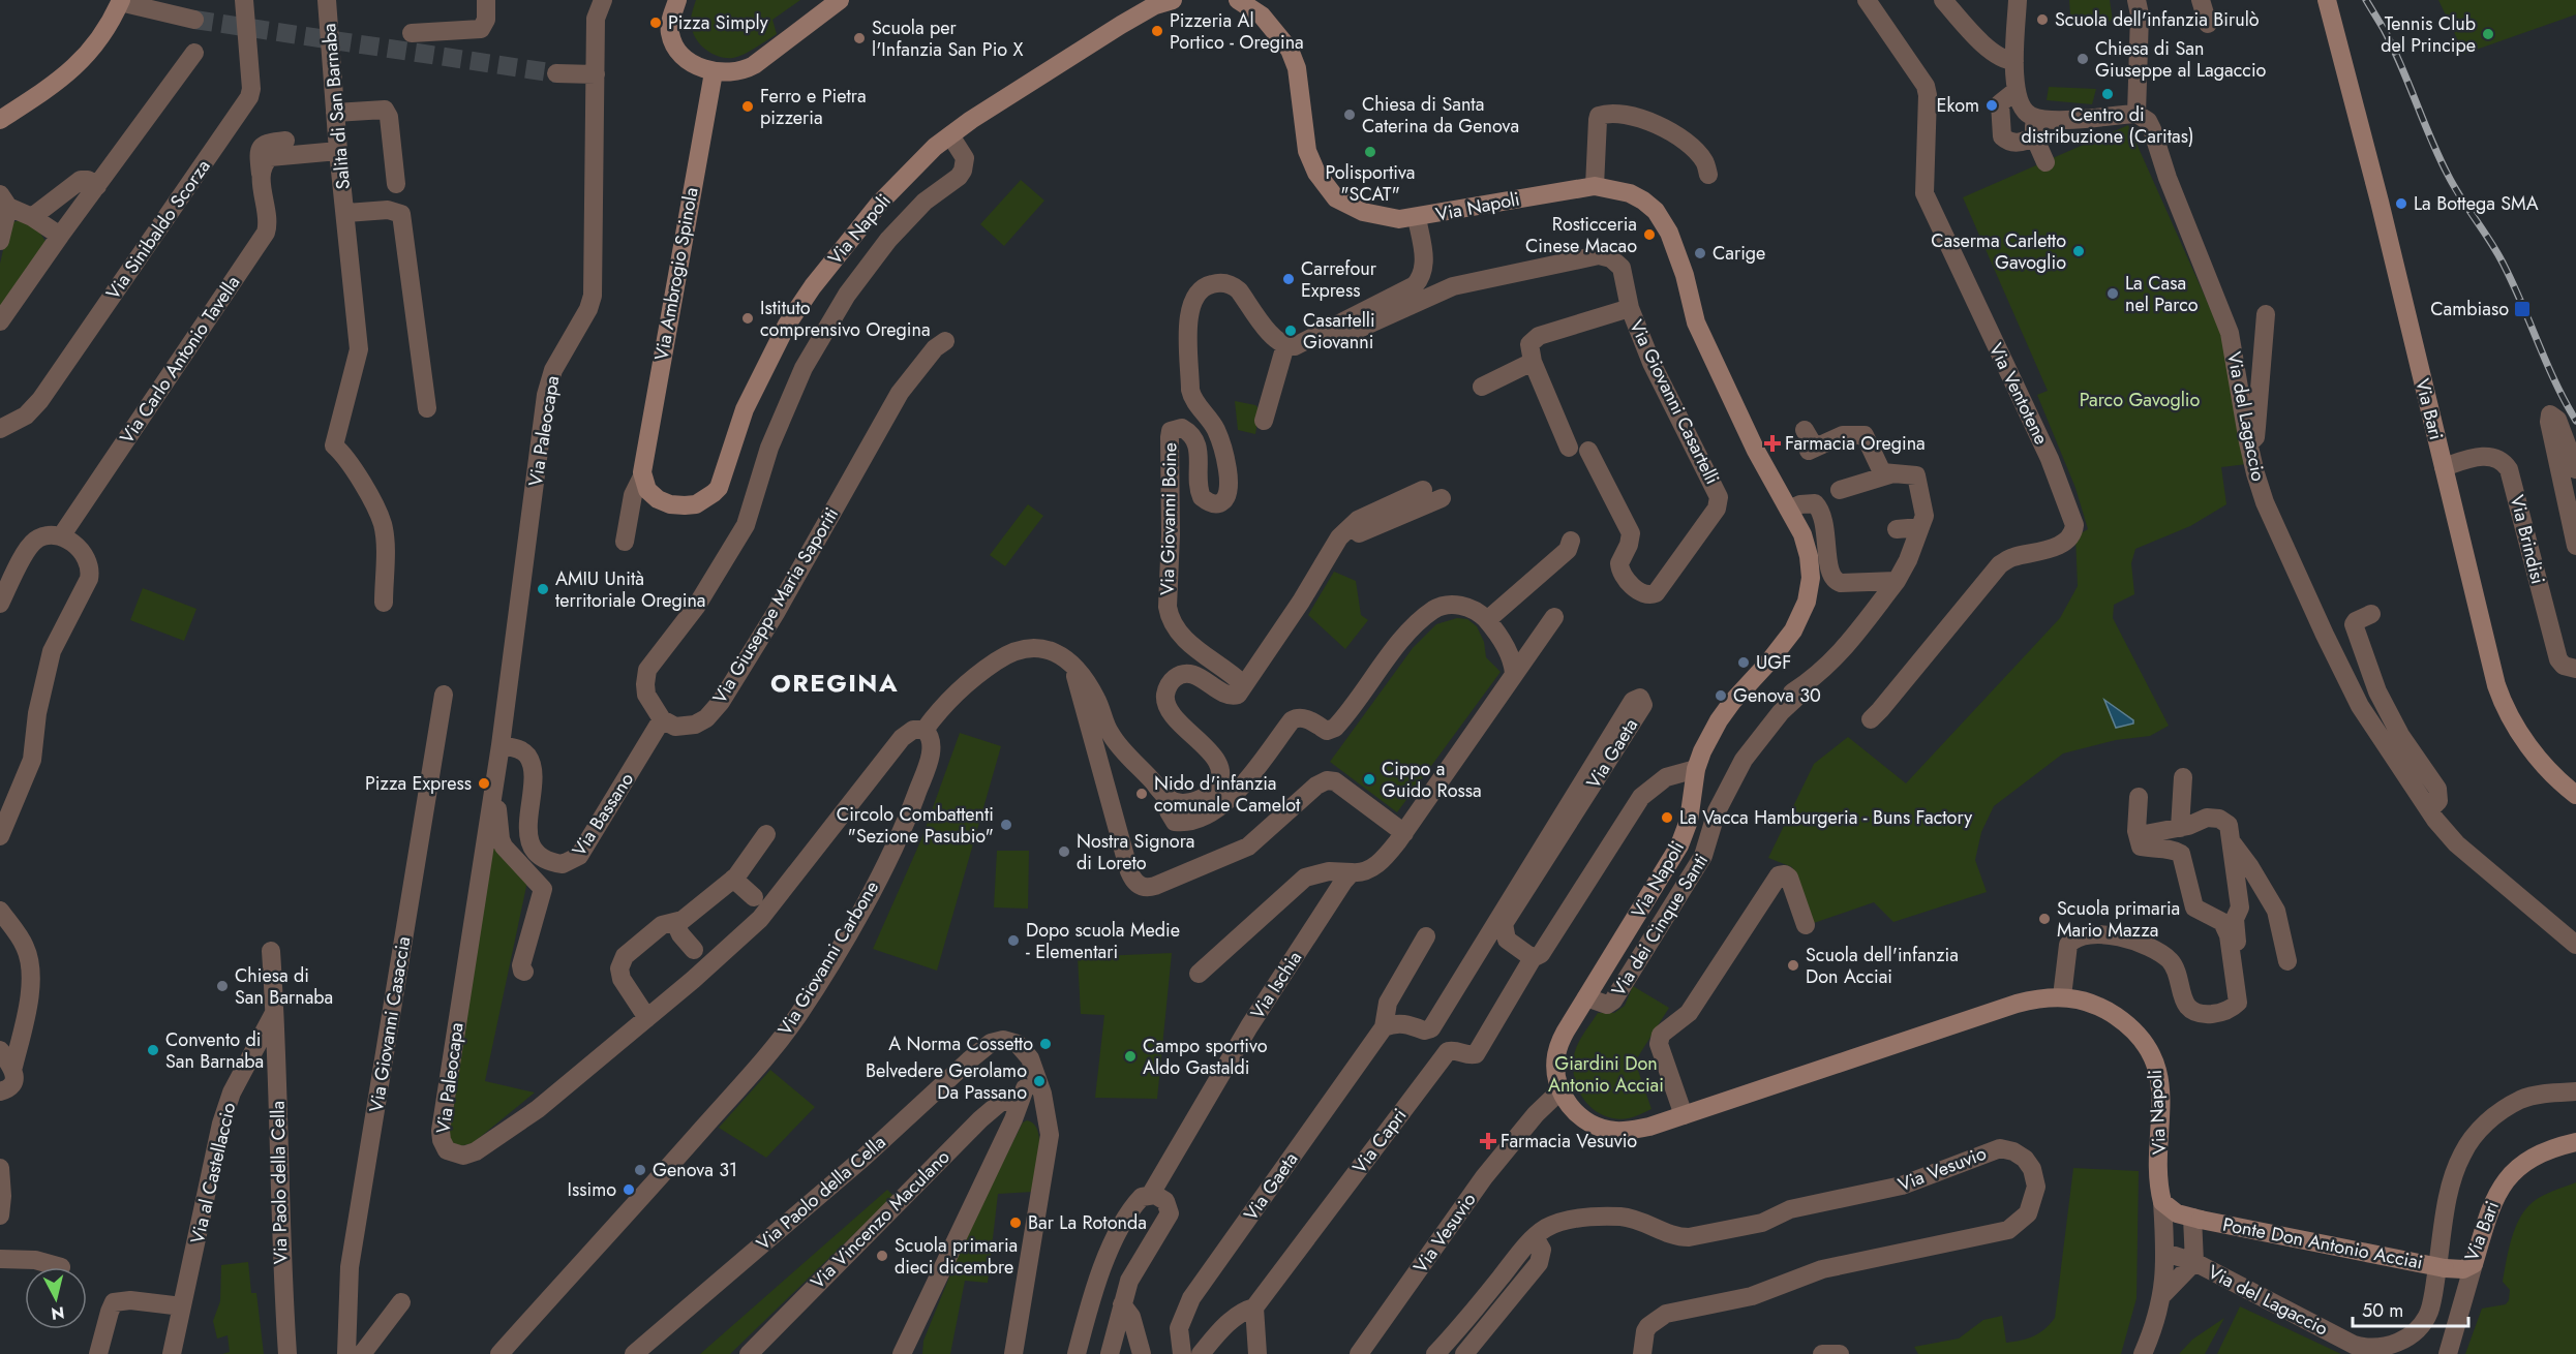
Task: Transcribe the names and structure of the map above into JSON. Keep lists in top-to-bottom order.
{
  "streets": {
    "street": [
      "Salita di San Barnaba",
      "Via Napoli",
      "Via Sinibaldo Scorza",
      "Via Ambrogio Spinola",
      "Via Carlo Antonio Tavella",
      "Via Ventotene",
      "Via Giovanni Casartelli",
      "Via Bari",
      "Via del Lagaccio",
      "Via Paleocapa",
      "Via Giovanni Boine",
      "Via Brindisi",
      "Via Giuseppe Maria Saporiti",
      "Via Gaeta",
      "Via Bassano",
      "Via dei Cinque Santi",
      "Via Giovanni Carbone",
      "Via Ischia",
      "Via Giovanni Casaccia",
      "Via Capri",
      "Via Vesuvio",
      "Via al Castellaccio",
      "Via Paolo della Cella",
      "Via Vincenzo Maculano",
      "Ponte Don Antonio Acciai"
    ]
  },
  "crossings": [
    ["Via Napoli", "Via Ambrogio Spinola"],
    ["Via Napoli", "Via dei Cinque Santi"],
    ["Via Napoli", "Via Vesuvio"],
    ["Via Giovanni Casartelli", "Via Giovanni Boine"],
    ["Via Bari", "Via Brindisi"],
    ["Via Bari", "Ponte Don Antonio Acciai"],
    ["Via Paleocapa", "Via Bassano"],
    ["Via Paleocapa", "Via Giovanni Carbone"],
    ["Via Giuseppe Maria Saporiti", "Via Bassano"],
    ["Via Gaeta", "Via Capri"],
    ["Via al Castellaccio", "Via Paolo della Cella"]
  ],
  "districts": ["OREGINA"],
  "parks": ["Parco Gavoglio", "Giardini Don Antonio Acciai"],
  "places": {
    "other": [
      "Scuola dell'infanzia Birulò",
      "Pizza Simply",
      "Pizzeria Al Portico - Oregina",
      "Tennis Club del Principe",
      "Scuola per l'Infanzia San Pio X",
      "Chiesa di San Giuseppe al Lagaccio",
      "Centro di distribuzione (Caritas)",
      "Ekom",
      "Ferro e Pietra pizzeria",
      "Chiesa di Santa Caterina da Genova",
      "Polisportiva \"SCAT\"",
      "La Bottega SMA",
      "Rosticceria Cinese Macao",
      "Caserma Carletto Gavoglio",
      "Carige",
      "Carrefour Express",
      "La Casa nel Parco",
      "Istituto comprensivo Oregina",
      "Casartelli Giovanni",
      "AMIU Unità territoriale Oregina",
      "UGF",
      "Genova 30",
      "Cippo a Guido Rossa",
      "Pizza Express",
      "Nido d'infanzia comunale Camelot",
      "La Vacca Hamburgeria - Buns Factory",
      "Circolo Combattenti \"Sezione Pasubio\"",
      "Nostra Signora di Loreto",
      "Scuola primaria Mario Mazza",
      "Dopo scuola Medie - Elementari",
      "Scuola dell'infanzia Don Acciai",
      "Chiesa di San Barnaba",
      "A Norma Cossetto",
      "Convento di San Barnaba",
      "Campo sportivo Aldo Gastaldi",
      "Belvedere Gerolamo Da Passano",
      "Genova 31",
      "Issimo",
      "Bar La Rotonda",
      "Scuola primaria dieci dicembre"
    ],
    "transit": ["Cambiaso"],
    "health": ["Farmacia Oregina", "Farmacia Vesuvio"]
  },
  "scale_bar": "50 m",
  "north": "bottom"
}
